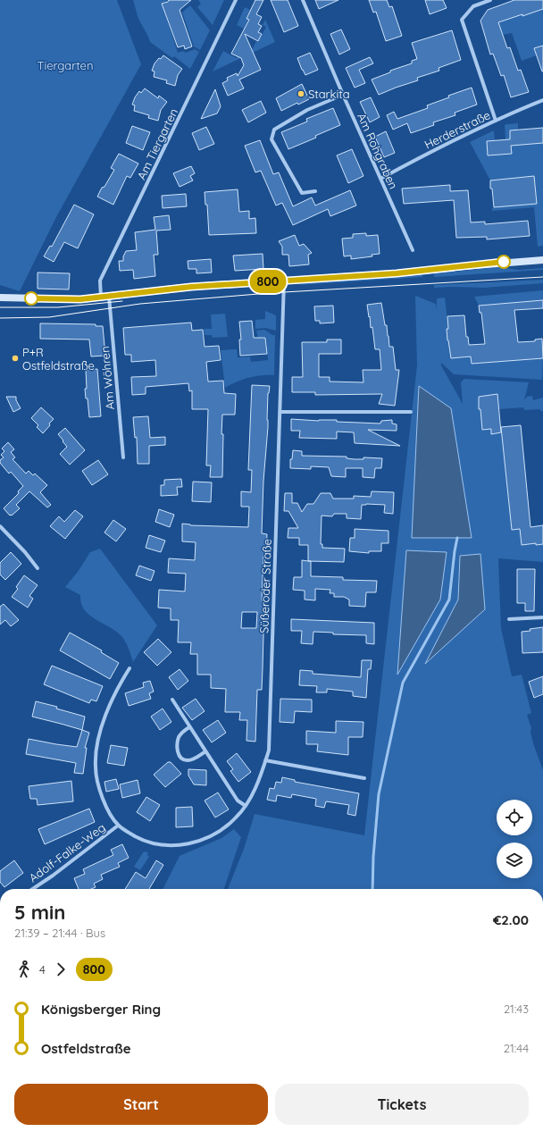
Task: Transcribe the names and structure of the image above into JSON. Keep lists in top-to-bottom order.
{
  "streets": {
    "street": [
      "Herderstraße",
      "Am Tiergarten",
      "Am Rohgraben",
      "Am Wöhren",
      "Süßeroder Straße",
      "Adolf-Falke-Weg"
    ]
  },
  "crossings": [
    ["Herderstraße", "Am Rohgraben"],
    ["Am Tiergarten", "Am Wöhren"],
    ["Süßeroder Straße", "Adolf-Falke-Weg"]
  ],
  "parks": ["Tiergarten"],
  "places": ["Starkita", "P+R Ostfeldstraße"],
  "lines": ["bus line 800"],
  "page": {
    "on_map": "800",
    "heading": ["5 min", "21:39 – 21:44 · Bus", "€2.00"],
    "legs": ["4", "800"],
    "list": [
      {
        "name": "Königsberger Ring",
        "value": "21:43"
      },
      {
        "name": "Ostfeldstraße",
        "value": "21:44"
      }
    ],
    "buttons": ["Start", "Tickets"]
  }
}
